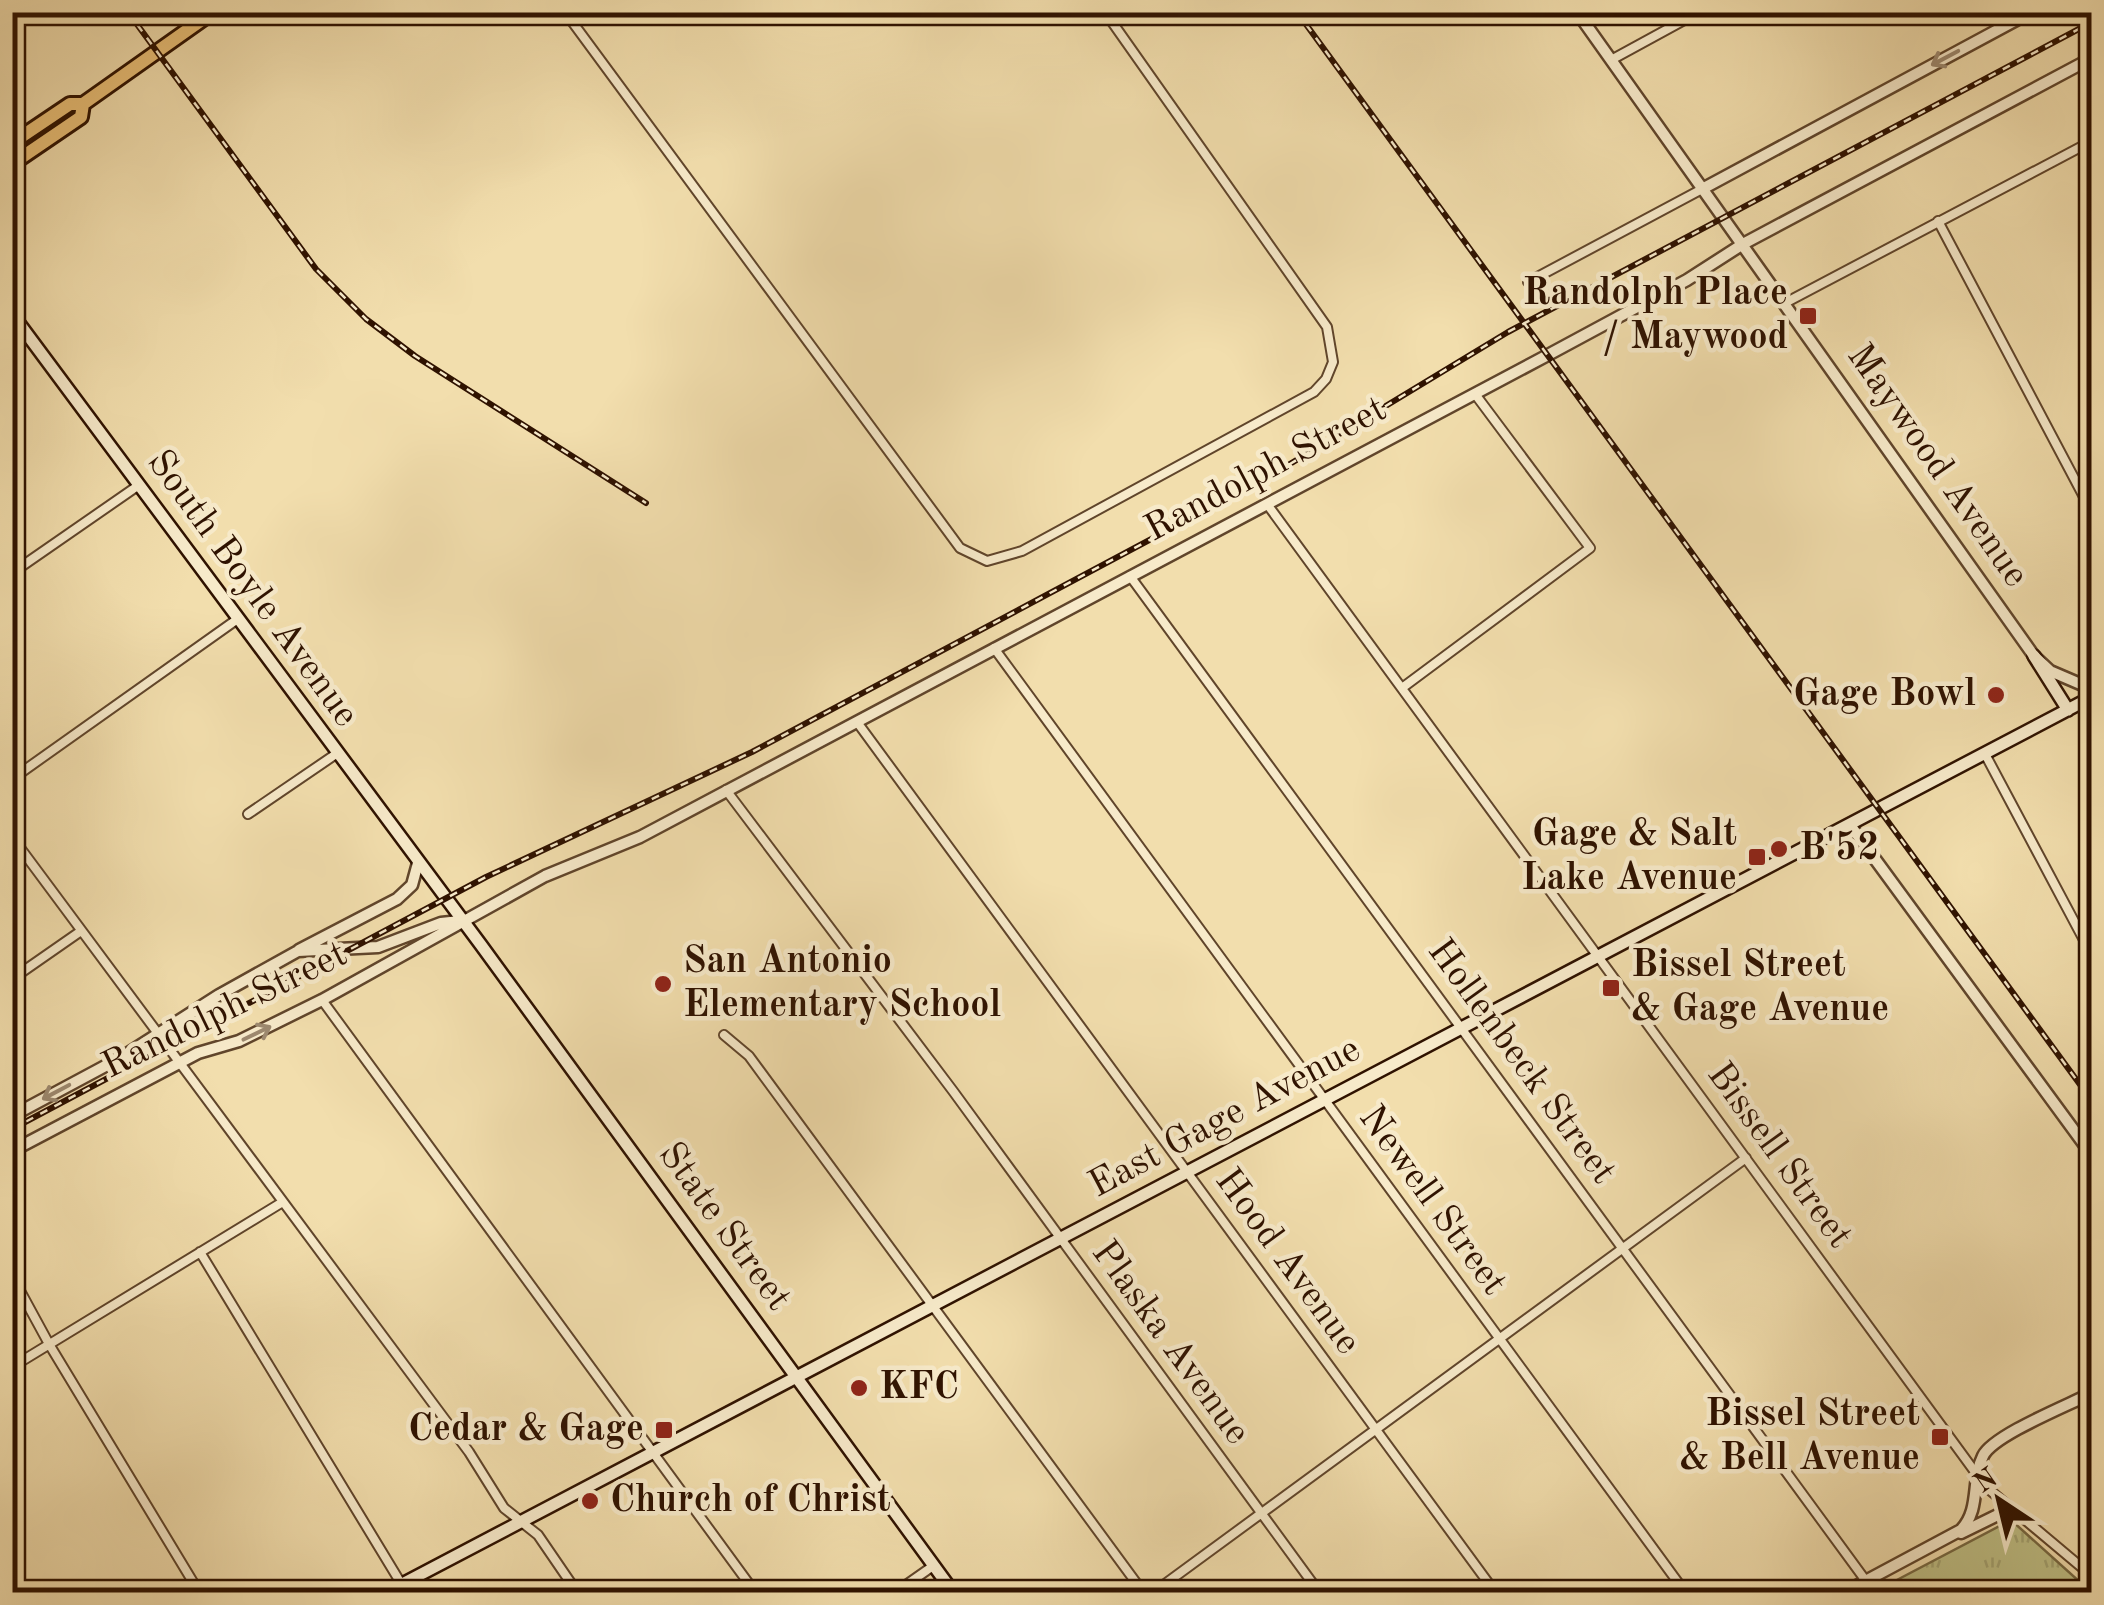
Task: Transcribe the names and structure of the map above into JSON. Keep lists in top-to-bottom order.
{
  "streets": {
    "main road": ["South Boyle Avenue", "East Gage Avenue", "State Street"],
    "street": [
      "Maywood Avenue",
      "Randolph Street",
      "Hollenbeck Street",
      "Bissell Street",
      "Newell Street",
      "Hood Avenue",
      "Plaska Avenue"
    ]
  },
  "crossings": [
    ["Maywood Avenue", "Randolph Street"],
    ["Randolph Street", "Hollenbeck Street"],
    ["Randolph Street", "Bissell Street"],
    ["Randolph Street", "Newell Street"],
    ["Randolph Street", "State Street"],
    ["Randolph Street", "Hood Avenue"],
    ["Randolph Street", "Plaska Avenue"],
    ["South Boyle Avenue", "State Street"],
    ["Hollenbeck Street", "East Gage Avenue"],
    ["East Gage Avenue", "Bissell Street"],
    ["East Gage Avenue", "Newell Street"],
    ["East Gage Avenue", "State Street"],
    ["East Gage Avenue", "Hood Avenue"],
    ["East Gage Avenue", "Plaska Avenue"]
  ],
  "places": {
    "transit": [
      "Randolph Place / Maywood",
      "Gage & Salt Lake Avenue",
      "Bissel Street & Gage Avenue",
      "Cedar & Gage",
      "Bissel Street & Bell Avenue"
    ],
    "other": [
      "Gage Bowl",
      "B'52",
      "San Antonio Elementary School",
      "KFC",
      "Church of Christ"
    ]
  },
  "north": "top left"
}
